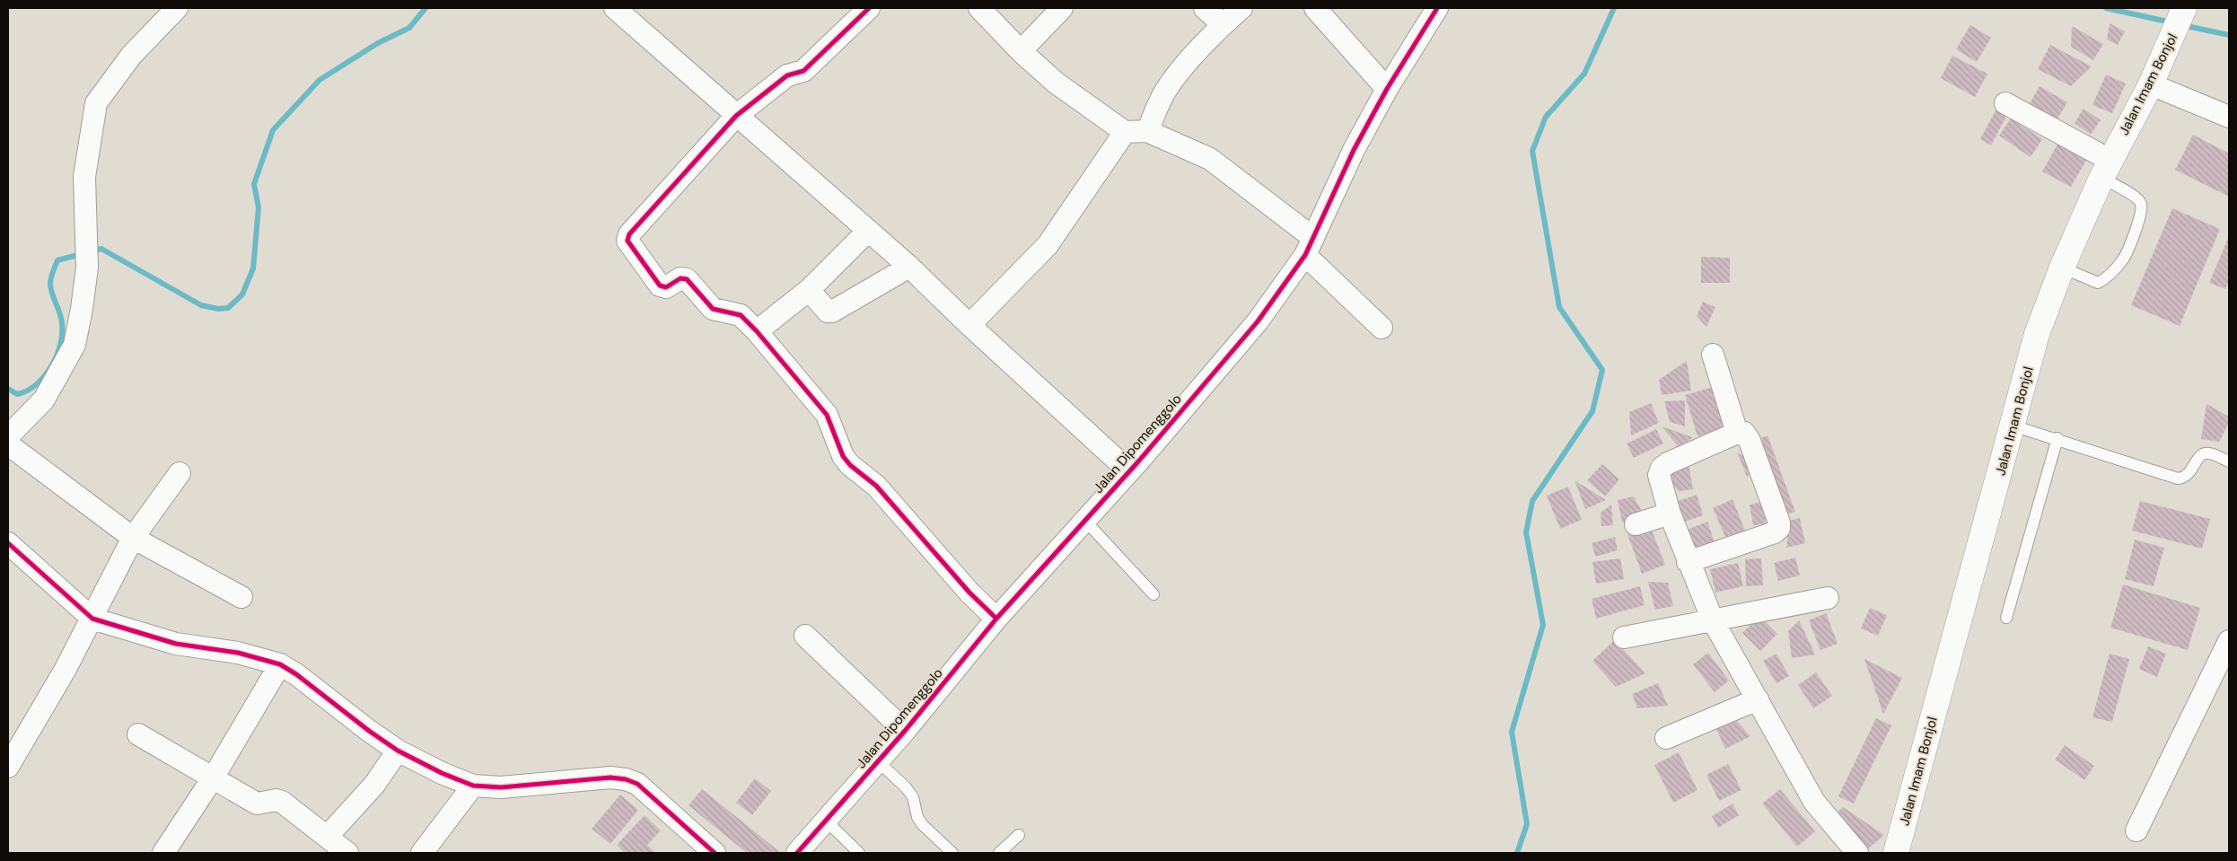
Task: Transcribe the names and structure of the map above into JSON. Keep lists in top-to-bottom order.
{
  "streets": {
    "main road": ["Jalan Imam Bonjol"],
    "street": ["Jalan Dipomenggolo"]
  }
}
